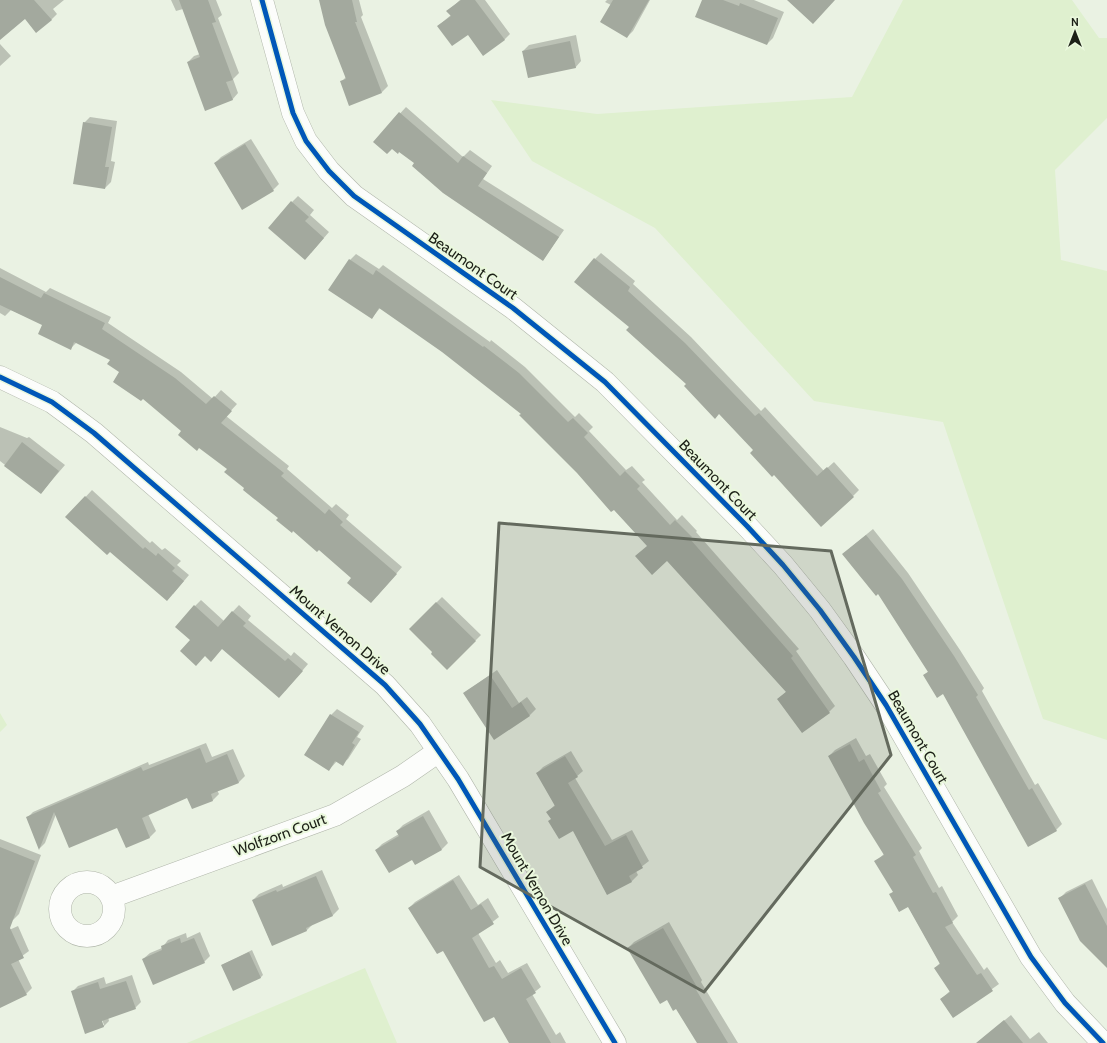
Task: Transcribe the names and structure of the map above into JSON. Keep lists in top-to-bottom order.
{
  "streets": {
    "street": ["Beaumont Court", "Mount Vernon Drive", "Wolfzorn Court"]
  },
  "crossings": [
    ["Mount Vernon Drive", "Wolfzorn Court"]
  ],
  "north": "top"
}
